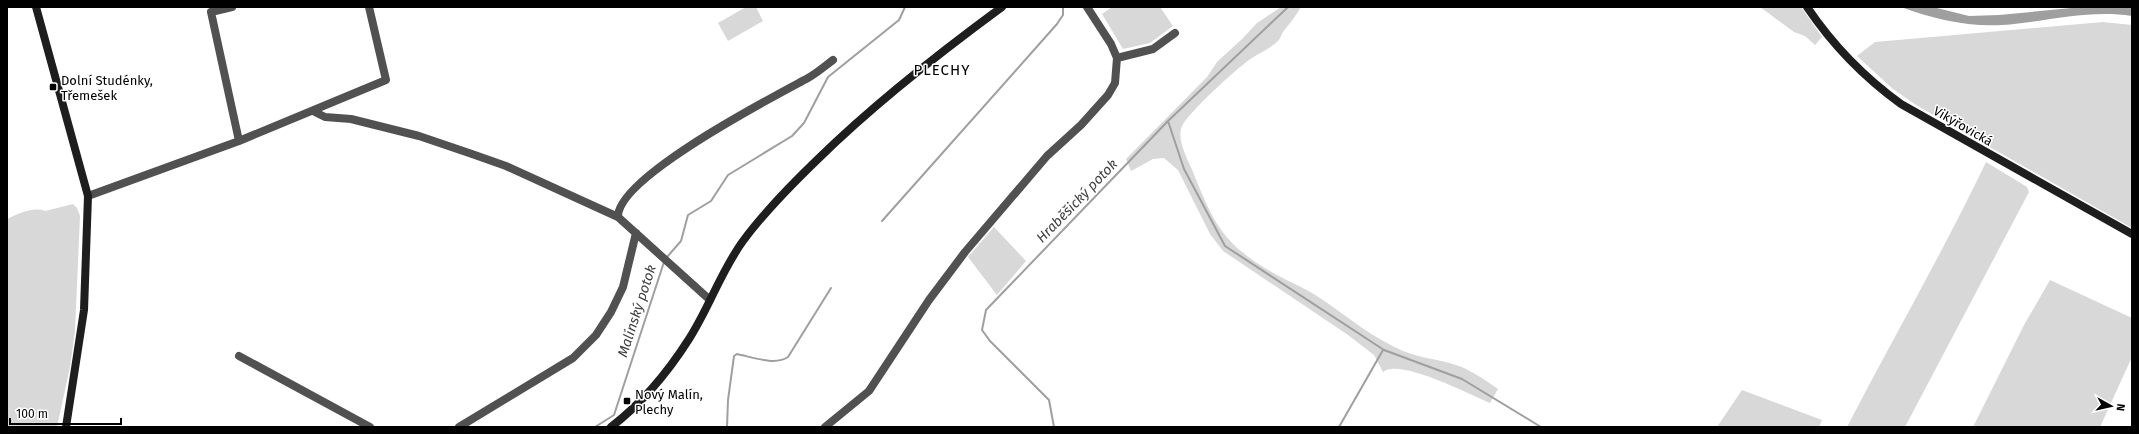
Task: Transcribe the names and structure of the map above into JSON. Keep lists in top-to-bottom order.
{
  "streets": {
    "street": ["Vikýřovická"]
  },
  "districts": ["PLECHY"],
  "water": ["Hraběšický potok", "Malínský potok"],
  "places": {
    "transit": ["Dolní Studénky, Třemešek", "Nový Malín, Plechy"]
  },
  "scale_bar": "100 m",
  "north": "right"
}
